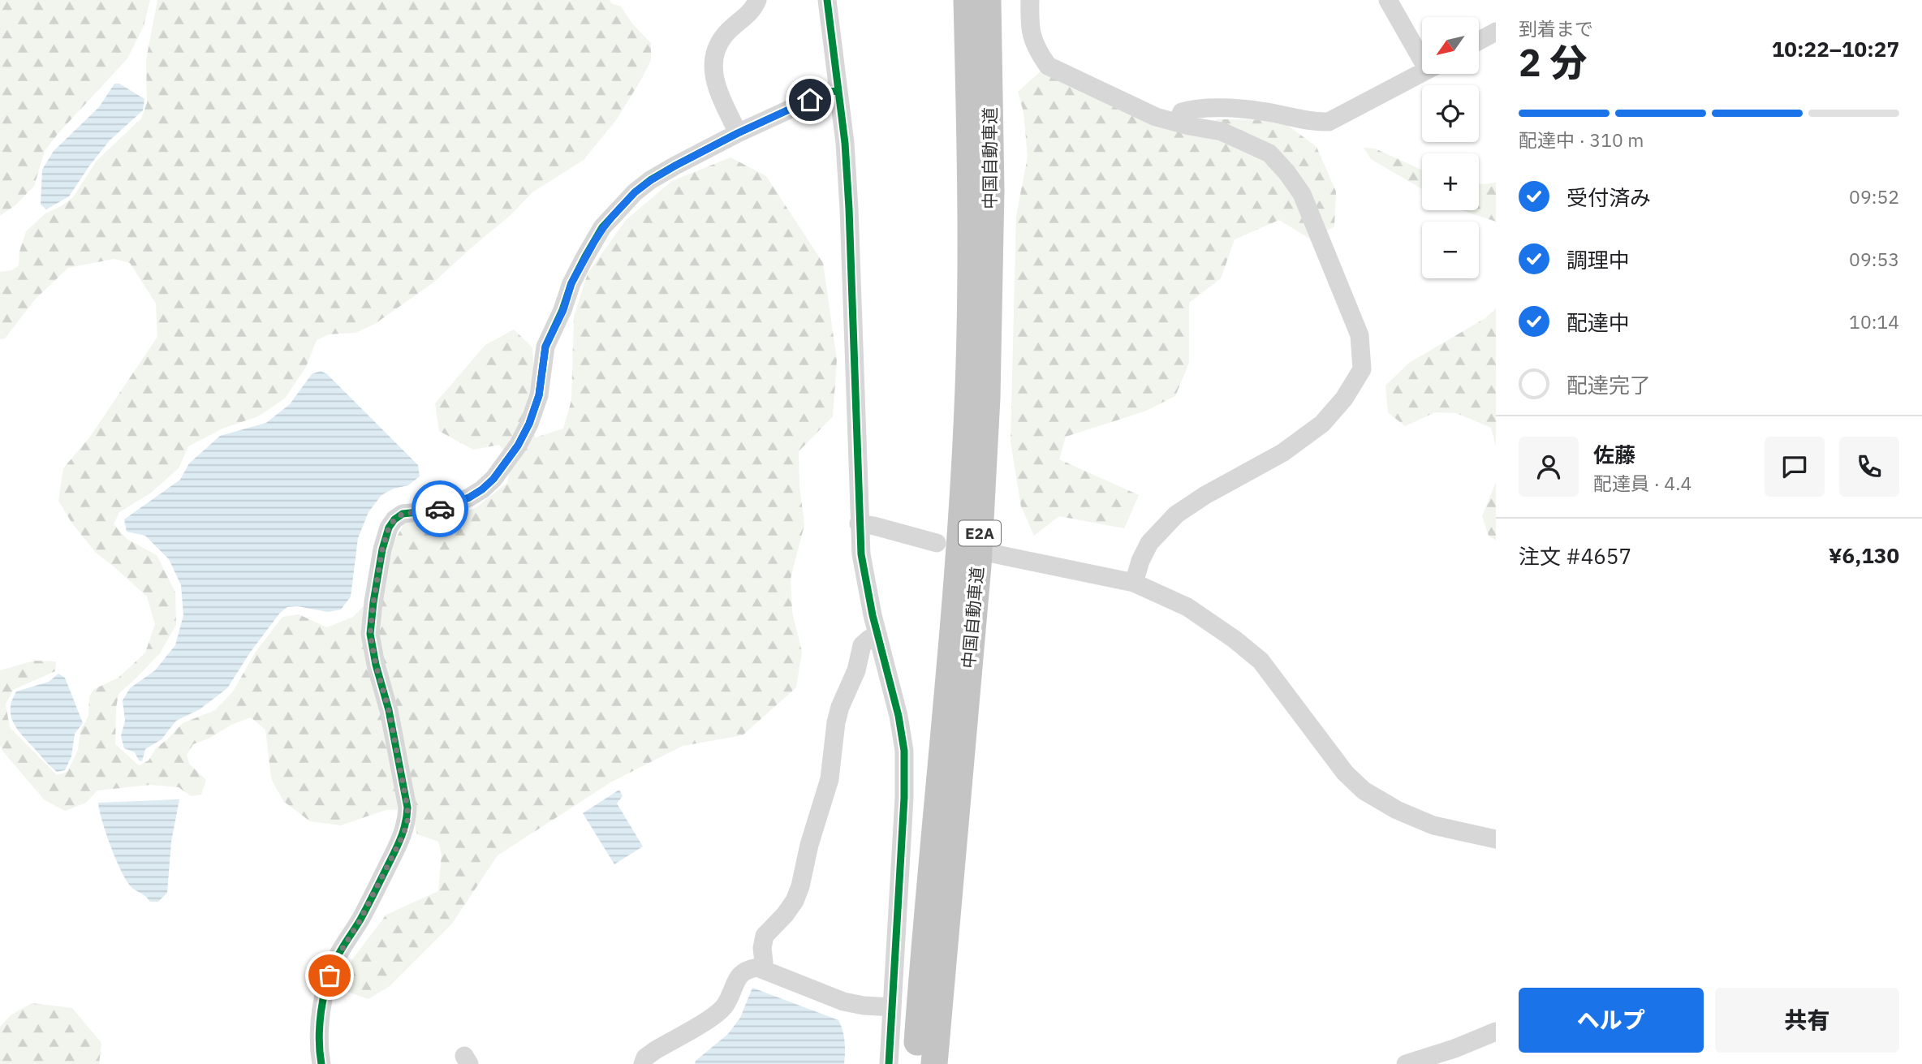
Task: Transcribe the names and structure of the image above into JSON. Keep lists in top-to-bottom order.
{
  "streets": {
    "highway": ["中国自動車道", "E2A"]
  },
  "north": "bottom left",
  "page": {
    "heading": ["2 分", "到着まで", "10:22–10:27"],
    "panel": [
      "佐藤",
      "配達員 · 4.4",
      "注文 #4657",
      "¥6,130"
    ],
    "map_buttons": ["+", "−"],
    "bar": "配達中 · 310 m",
    "list": [
      ["受付済み", "09:52"],
      ["調理中", "09:53"],
      ["配達中", "10:14"],
      "配達完了"
    ],
    "buttons": ["ヘルプ", "共有"]
  }
}
